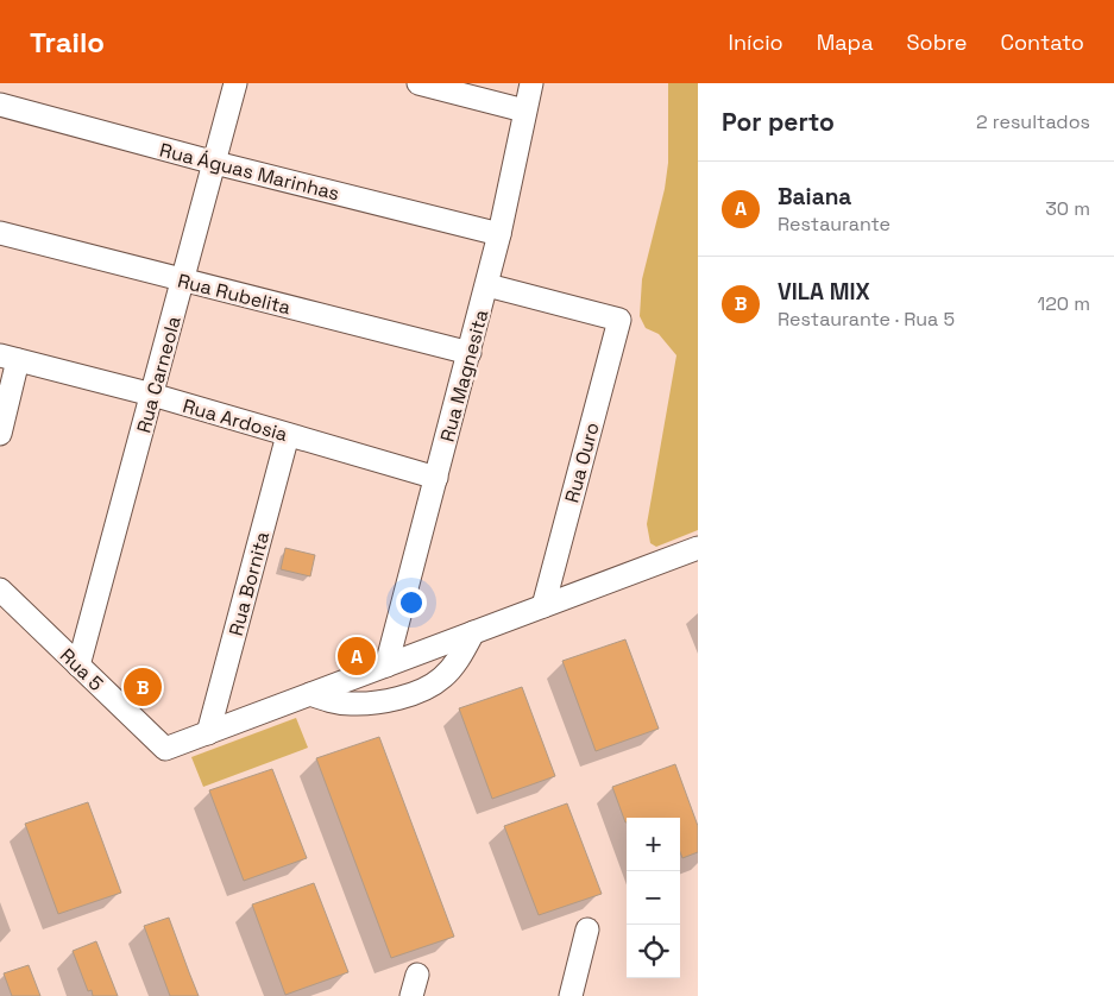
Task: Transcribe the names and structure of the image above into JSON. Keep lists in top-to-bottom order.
{
  "streets": {
    "street": [
      "Rua Águas Marinhas",
      "Rua Rubelita",
      "Rua Carneola",
      "Rua Magnesita",
      "Rua Ardosia",
      "Rua Ouro",
      "Rua Bornita",
      "Rua 5"
    ]
  },
  "crossings": [
    ["Rua Águas Marinhas", "Rua Carneola"],
    ["Rua Águas Marinhas", "Rua Magnesita"],
    ["Rua Rubelita", "Rua Carneola"],
    ["Rua Rubelita", "Rua Magnesita"],
    ["Rua Carneola", "Rua Ardosia"],
    ["Rua Carneola", "Rua 5"],
    ["Rua Magnesita", "Rua Ardosia"],
    ["Rua Magnesita", "Rua Ouro"],
    ["Rua Ardosia", "Rua Bornita"],
    ["Rua Bornita", "Rua 5"]
  ],
  "page": {
    "header": "Trailo",
    "nav": [
      "Início",
      "Mapa",
      "Sobre",
      "Contato"
    ],
    "heading": ["Por perto", "2 resultados"],
    "list": [
      {
        "mark": "A",
        "name": "Baiana",
        "note": "Restaurante",
        "value": "30 m"
      },
      {
        "mark": "B",
        "name": "VILA MIX",
        "note": "Restaurante · Rua 5",
        "value": "120 m"
      }
    ],
    "pins": ["A", "B"],
    "map_buttons": ["+", "−"]
  }
}
